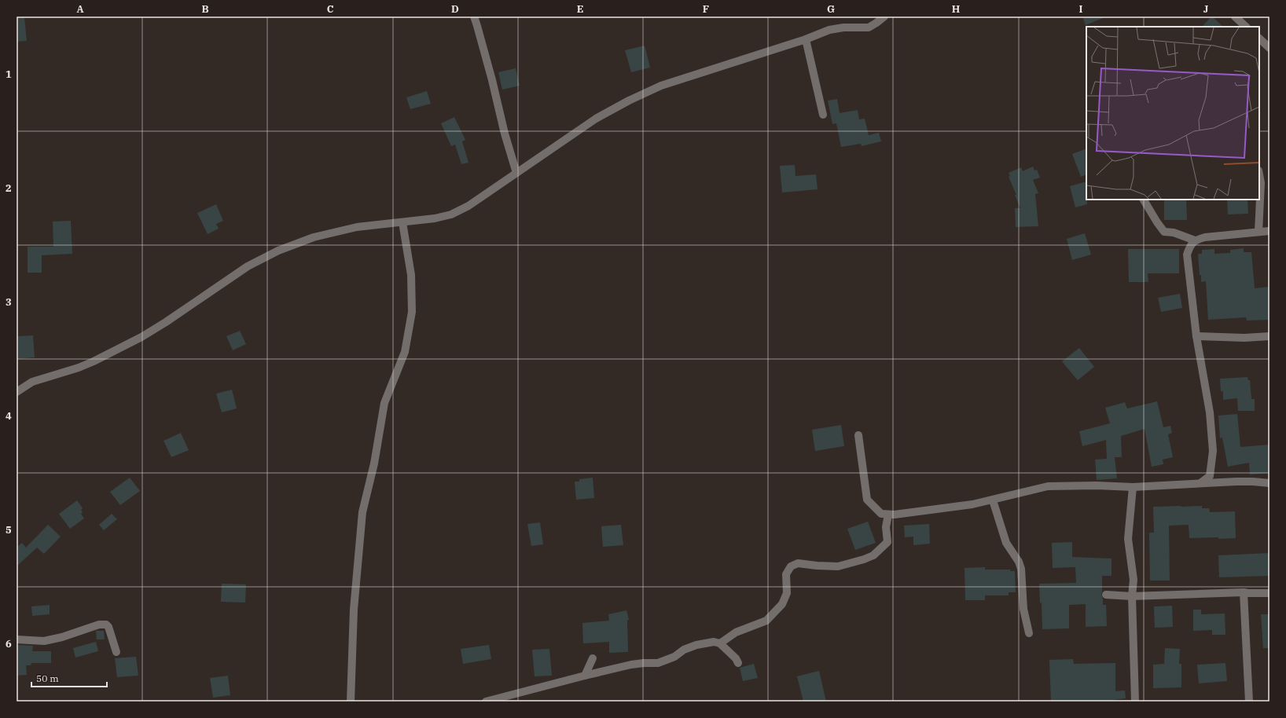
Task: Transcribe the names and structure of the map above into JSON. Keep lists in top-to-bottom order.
{
  "scale_bar": "50 m",
  "grid": {
    "columns": [
      "A",
      "B",
      "C",
      "D",
      "E",
      "F",
      "G",
      "H",
      "I",
      "J"
    ],
    "rows": [
      "1",
      "2",
      "3",
      "4",
      "5",
      "6"
    ]
  }
}
